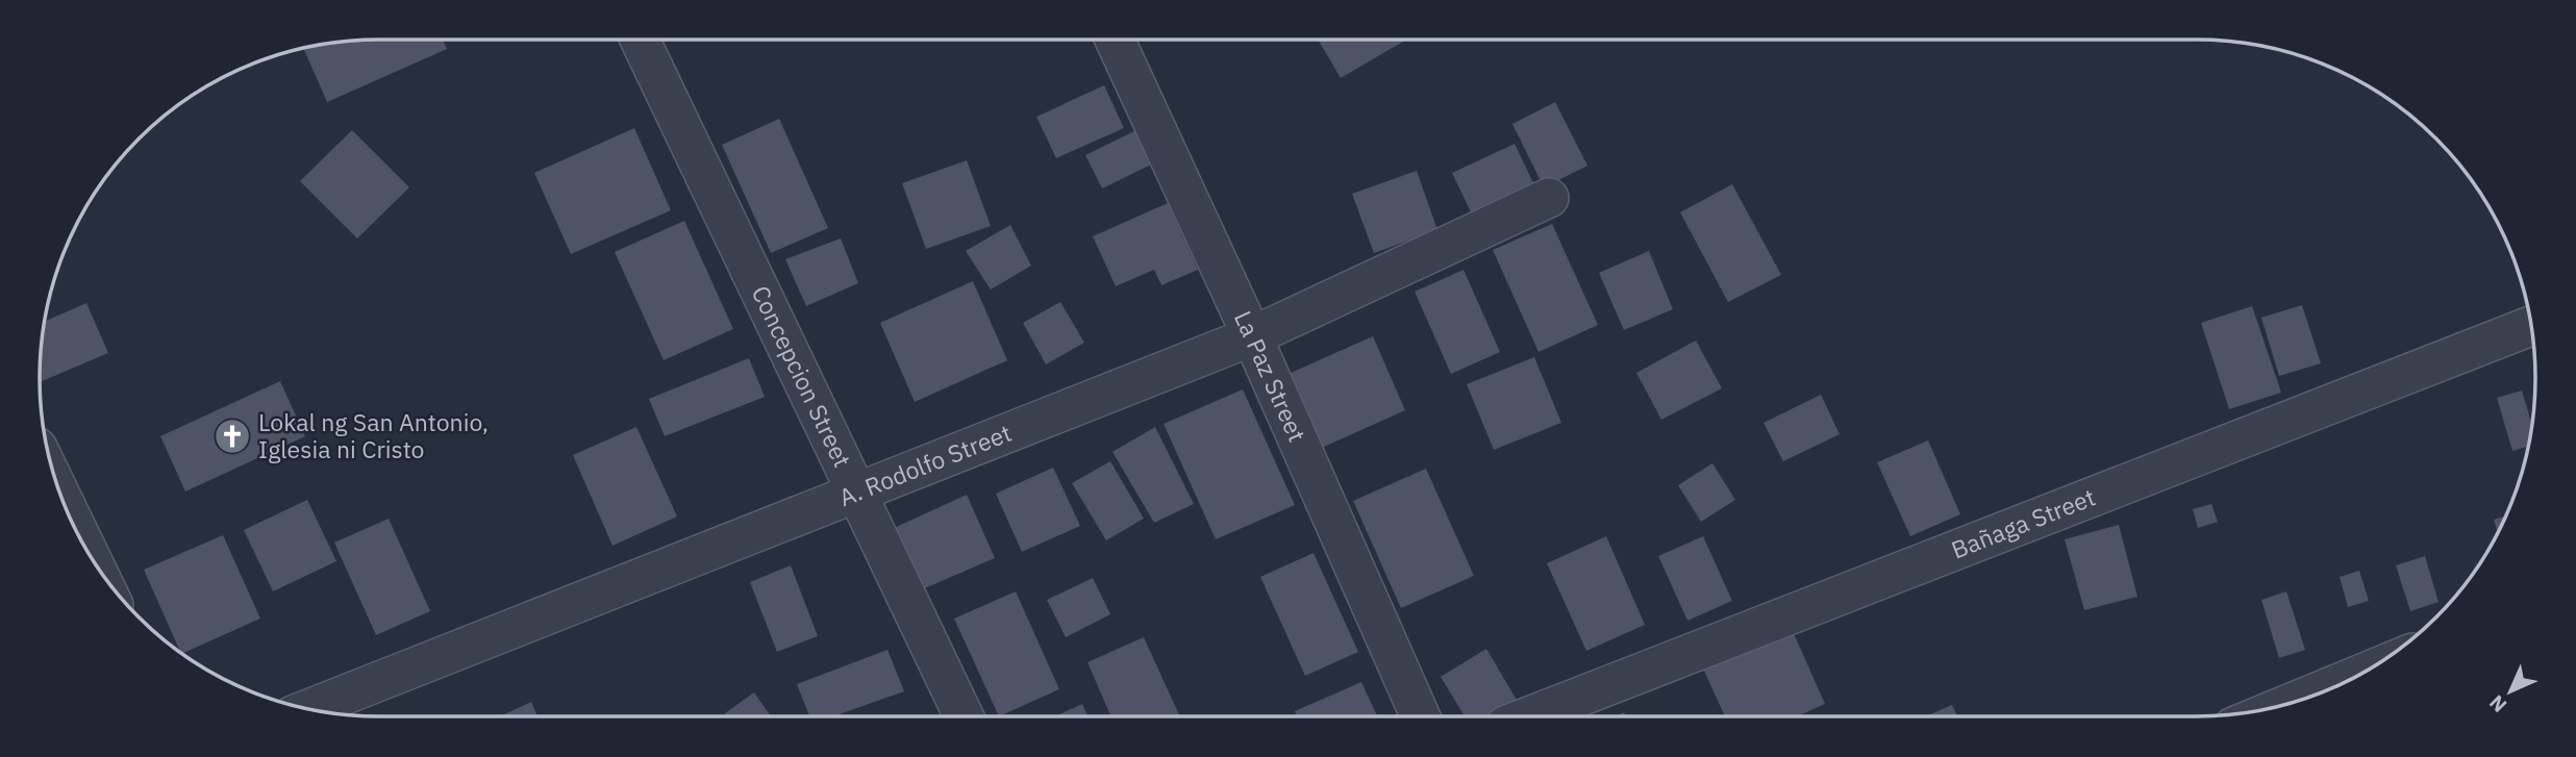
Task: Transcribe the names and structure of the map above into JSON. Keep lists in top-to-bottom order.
{
  "streets": {
    "street": [
      "Concepcion Street",
      "La Paz Street",
      "A. Rodolfo Street",
      "Bañaga Street"
    ]
  },
  "crossings": [
    ["Concepcion Street", "A. Rodolfo Street"],
    ["La Paz Street", "A. Rodolfo Street"]
  ],
  "places": {
    "church": ["Lokal ng San Antonio, Iglesia ni Cristo"]
  },
  "north": "bottom left"
}
